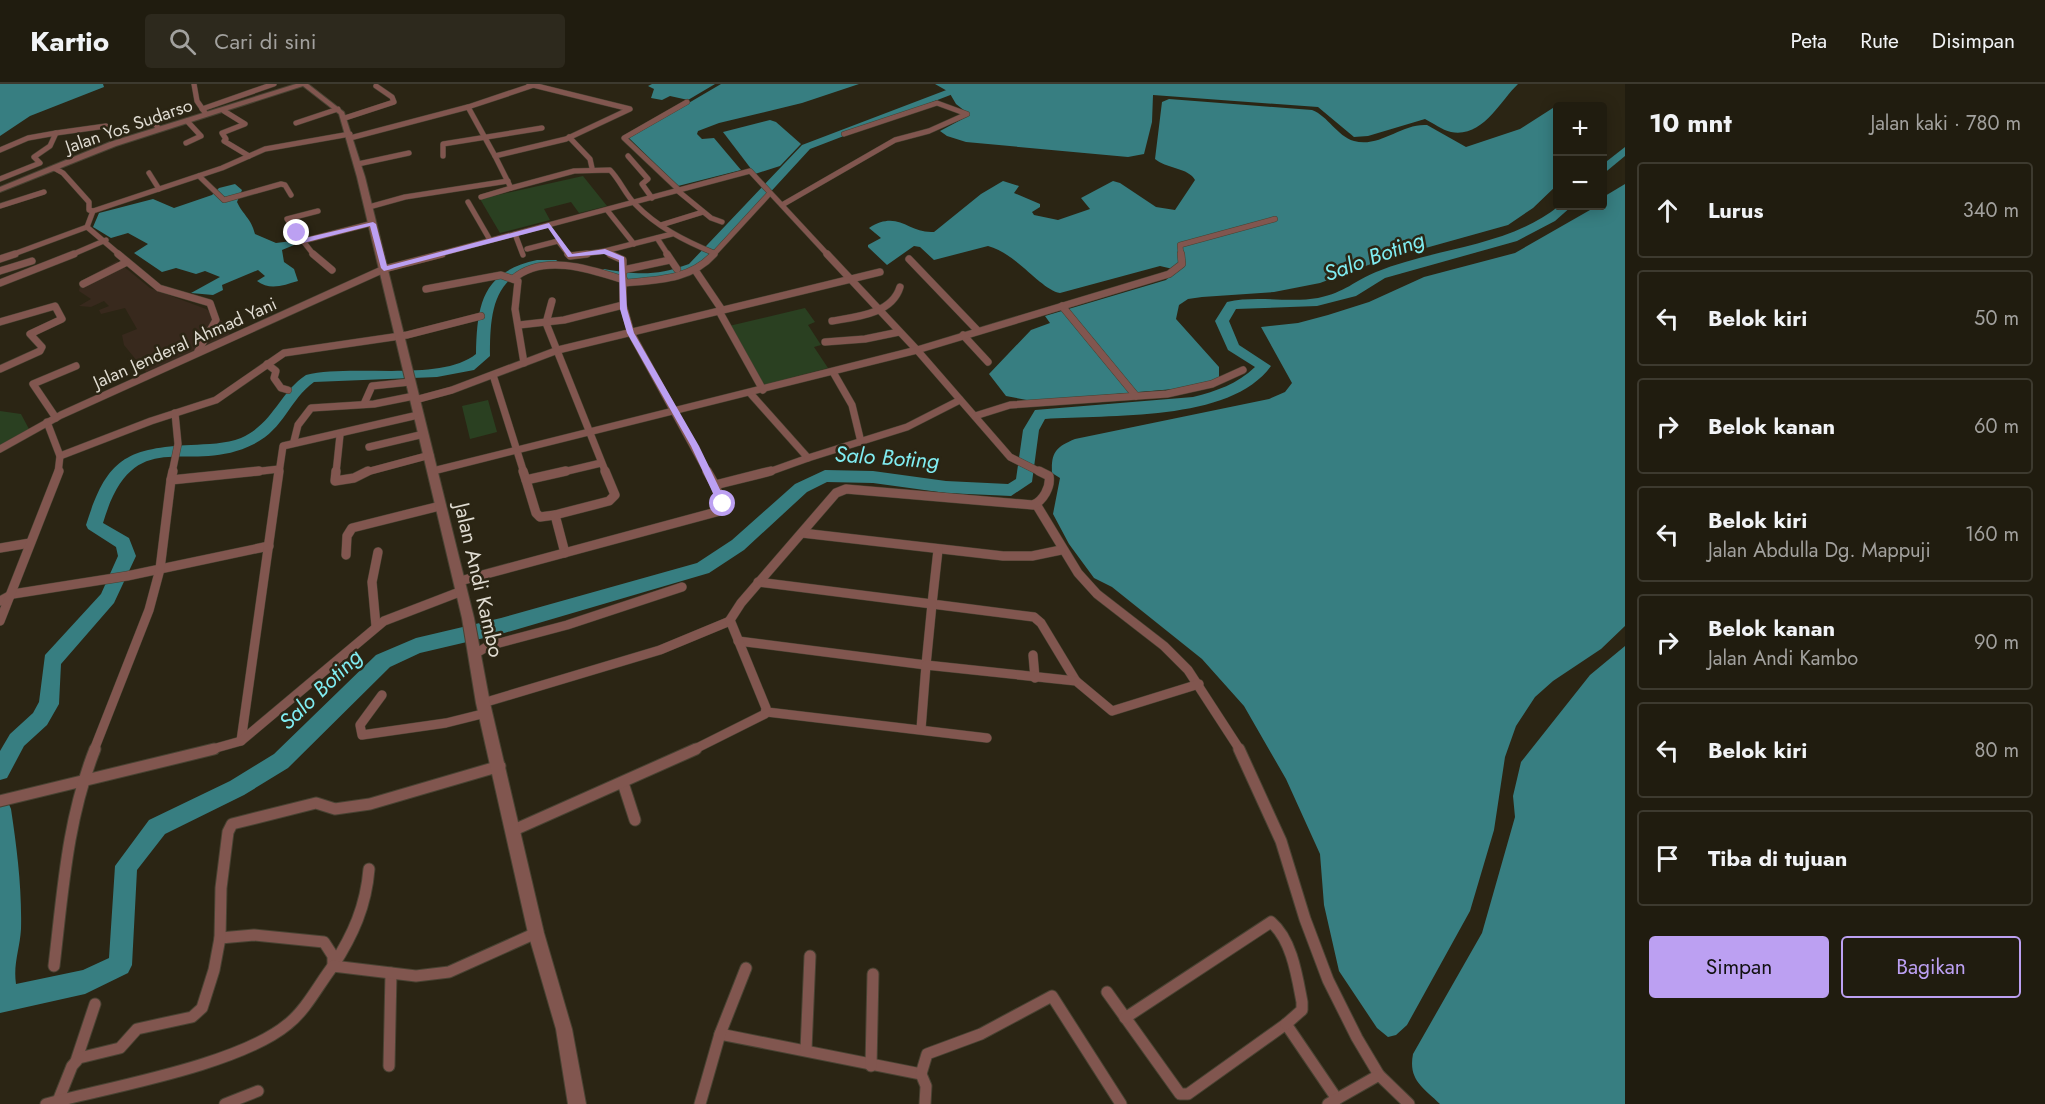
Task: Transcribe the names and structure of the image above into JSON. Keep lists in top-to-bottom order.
{
  "streets": {
    "street": ["Jalan Yos Sudarso", "Jalan Jenderal Ahmad Yani", "Jalan Andi Kambo"]
  },
  "crossings": [
    ["Jalan Jenderal Ahmad Yani", "Jalan Andi Kambo"]
  ],
  "water": ["Salo Boting"],
  "page": {
    "header": "Kartio",
    "search": "Cari di sini",
    "nav": ["Peta", "Rute", "Disimpan"],
    "heading": ["10 mnt", "Jalan kaki · 780 m"],
    "map_buttons": ["+", "−"],
    "list": [
      ["Lurus", "340 m"],
      ["Belok kiri", "50 m"],
      ["Belok kanan", "60 m"],
      ["Belok kiri", "Jalan Abdulla Dg. Mappuji", "160 m"],
      ["Belok kanan", "Jalan Andi Kambo", "90 m"],
      ["Belok kiri", "80 m"],
      "Tiba di tujuan"
    ],
    "buttons": ["Simpan", "Bagikan"]
  }
}
